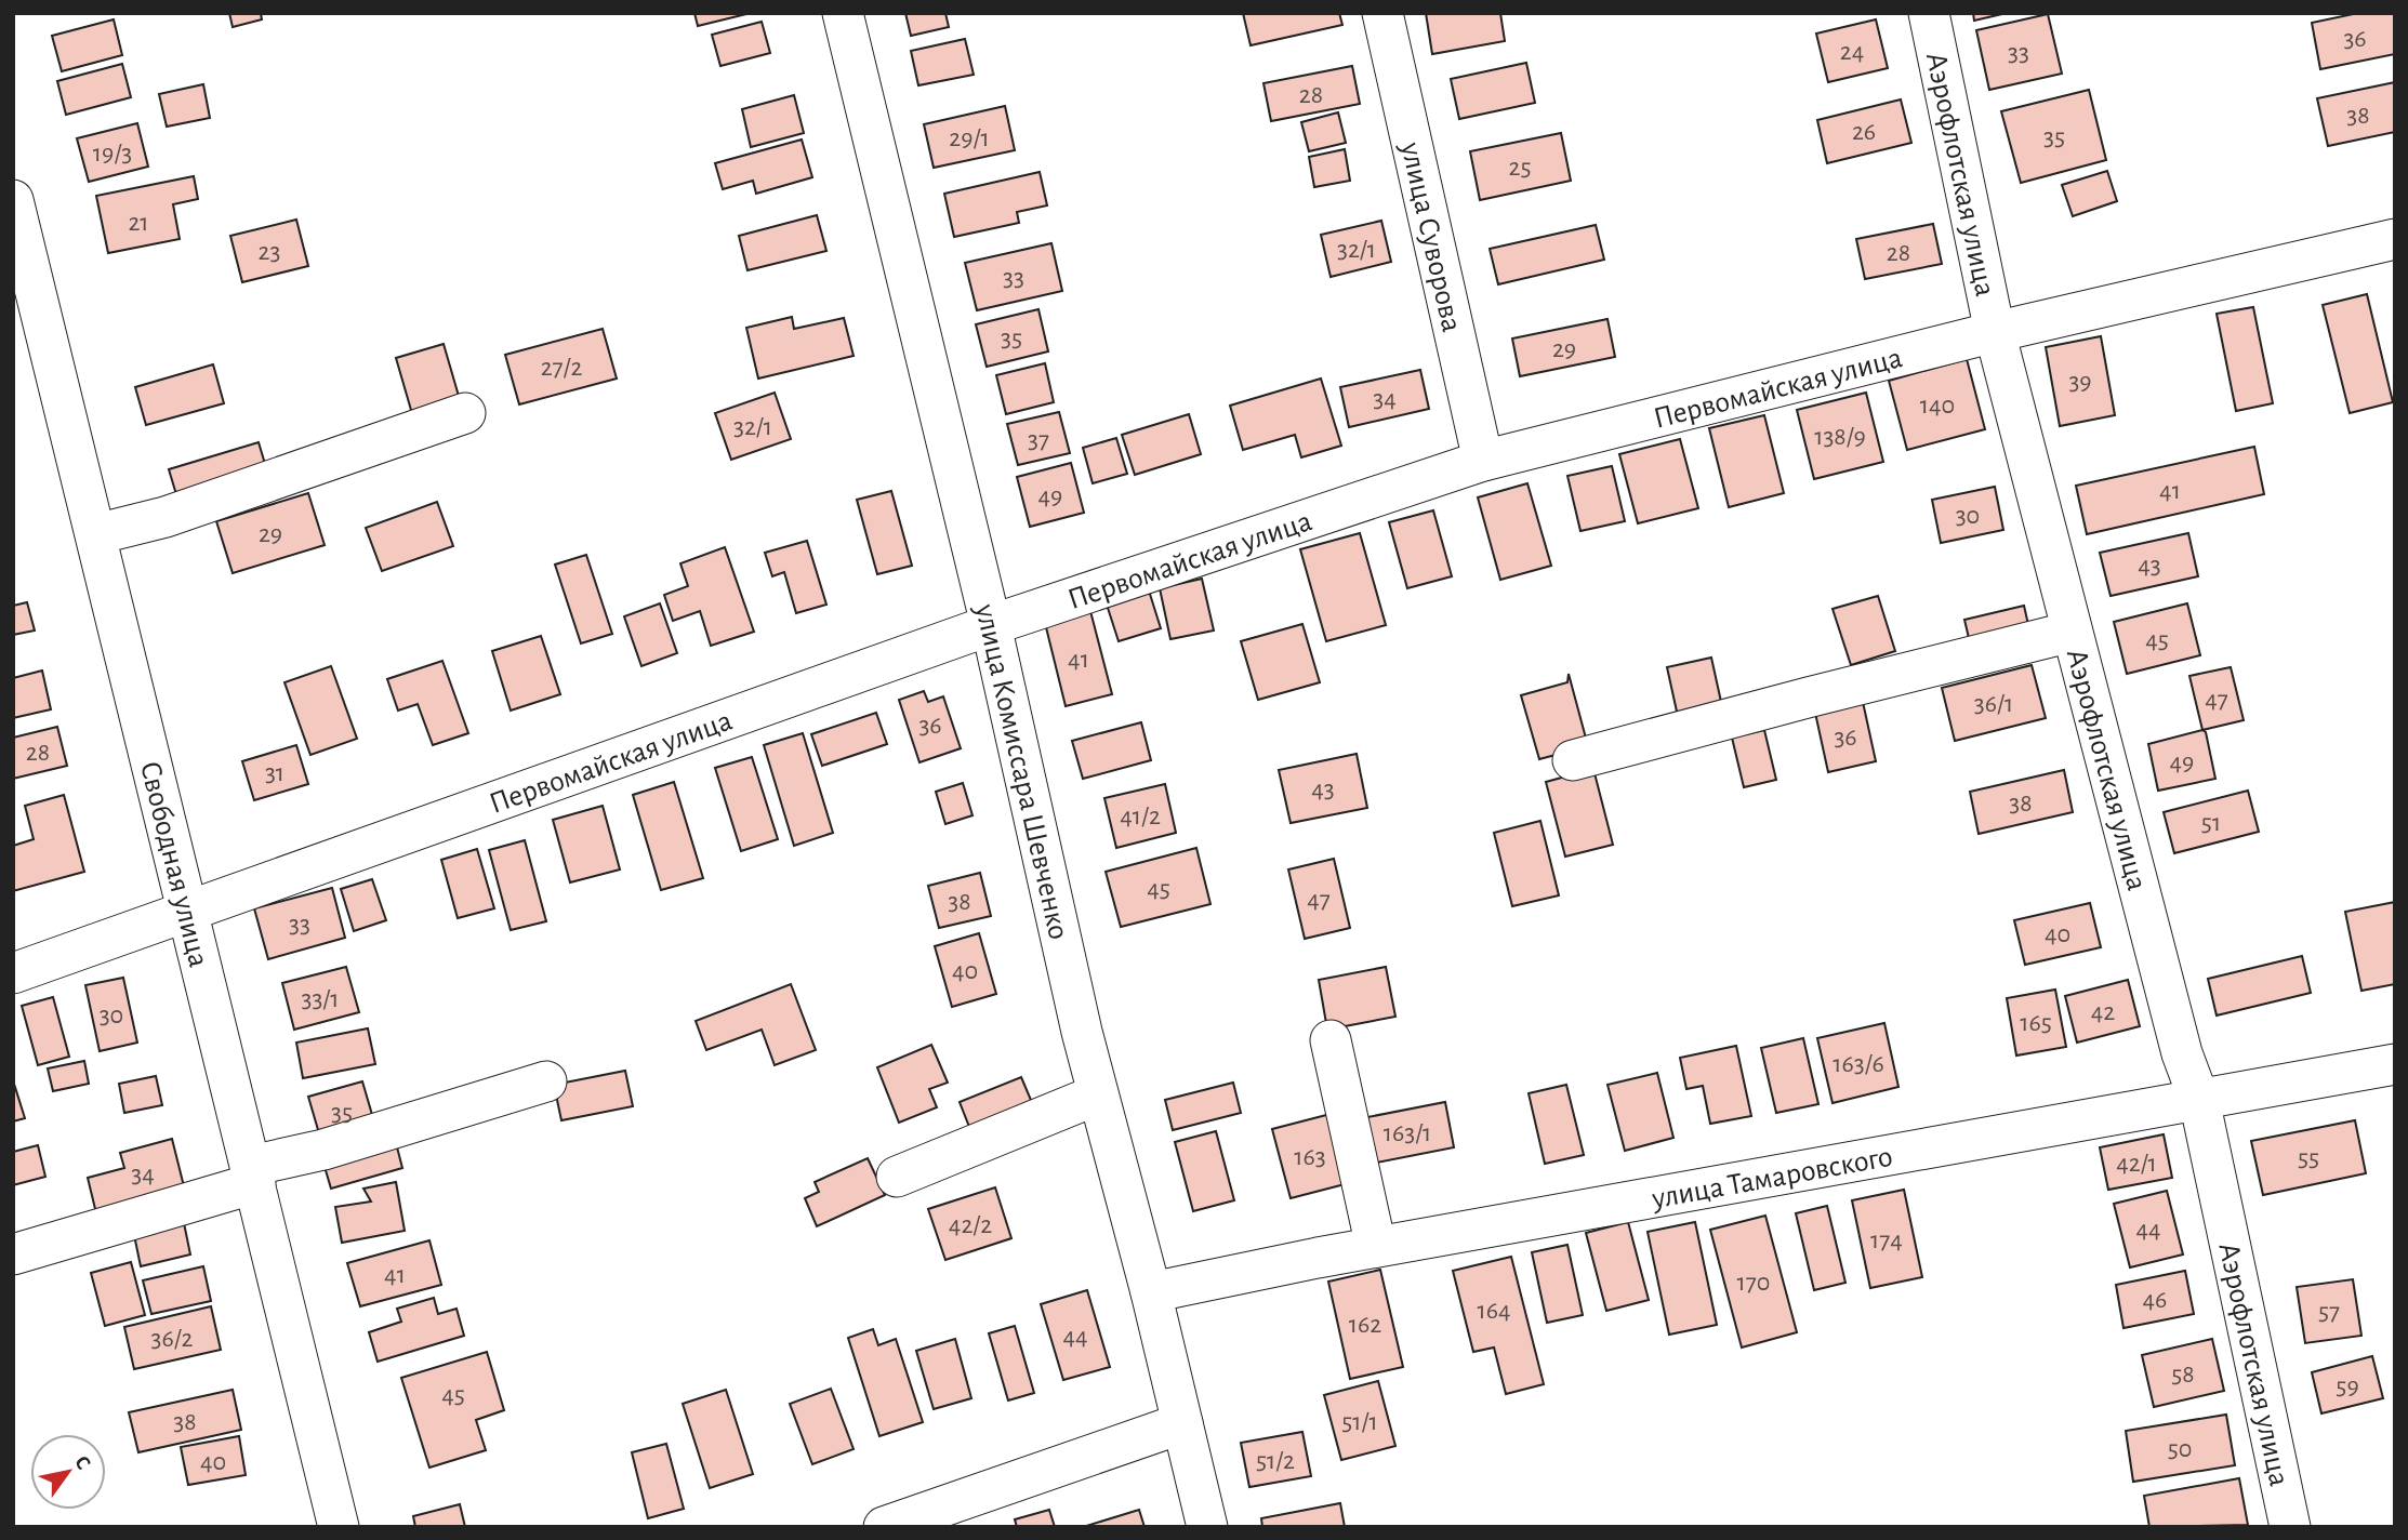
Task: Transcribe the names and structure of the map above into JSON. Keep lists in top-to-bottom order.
{
  "streets": {
    "street": [
      "Аэрофлотская улица",
      "улица Суворова",
      "Первомайская улица",
      "улица Комиссара Шевченко",
      "Свободная улица",
      "улица Тамаровского"
    ]
  },
  "crossings": [
    ["Аэрофлотская улица", "Первомайская улица"],
    ["Аэрофлотская улица", "улица Тамаровского"],
    ["улица Суворова", "Первомайская улица"],
    ["Первомайская улица", "улица Комиссара Шевченко"],
    ["Первомайская улица", "Свободная улица"],
    ["улица Комиссара Шевченко", "улица Тамаровского"]
  ],
  "house_numbers": [
    "36",
    "24",
    "33",
    "28",
    "38",
    "26",
    "35",
    "29/1",
    "19/3",
    "25",
    "21",
    "32/1",
    "23",
    "28",
    "33",
    "35",
    "29",
    "27/2",
    "39",
    "34",
    "140",
    "32/1",
    "138/9",
    "37",
    "41",
    "49",
    "30",
    "29",
    "43",
    "45",
    "41",
    "47",
    "36/1",
    "36",
    "36",
    "28",
    "49",
    "31",
    "43",
    "38",
    "41/2",
    "51",
    "45",
    "47",
    "38",
    "33",
    "40",
    "40",
    "33/1",
    "42",
    "30",
    "165",
    "163/6",
    "35",
    "163/1",
    "163",
    "55",
    "42/1",
    "34",
    "42/2",
    "44",
    "174",
    "41",
    "170",
    "46",
    "164",
    "57",
    "162",
    "44",
    "36/2",
    "58",
    "59",
    "45",
    "38",
    "51/1",
    "50",
    "51/2",
    "40"
  ],
  "north": "top right"
}
